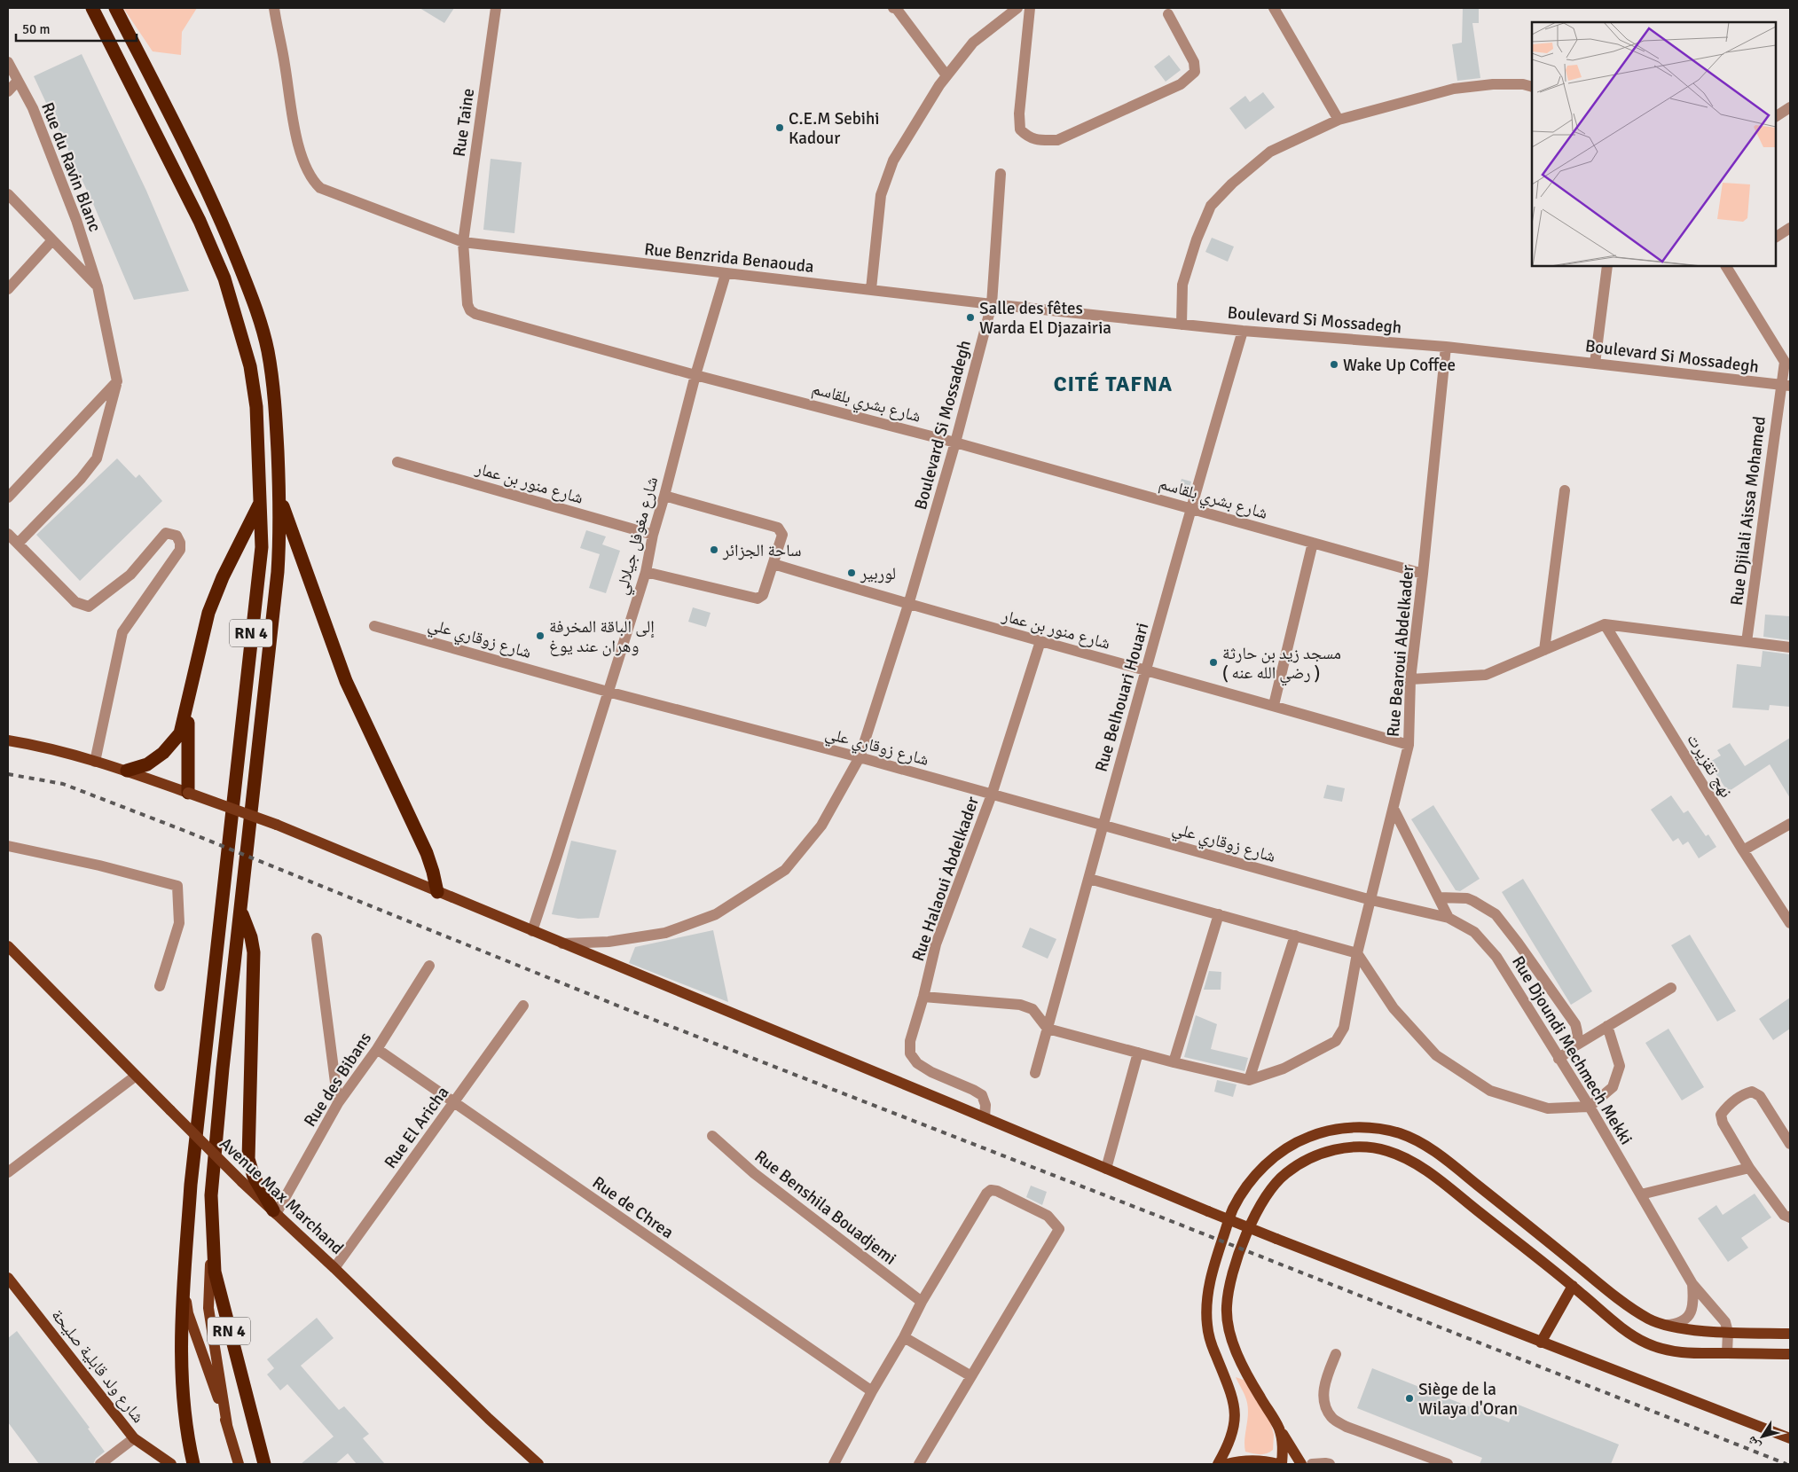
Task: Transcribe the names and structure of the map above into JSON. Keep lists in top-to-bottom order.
{
  "streets": {
    "highway": ["RN 4"],
    "main road": ["Avenue Max Marchand", "شارع ولد قابلية صليحة"],
    "street": [
      "Rue Taine",
      "Rue du Ravin Blanc",
      "Rue Benzrida Benaouda",
      "Boulevard Si Mossadegh",
      "شارع بشري بلقاسم",
      "شارع منور بن عمار",
      "Rue Djilali Aissa Mohamed",
      "شارع مغوفل جيلالي",
      "شارع زوقاري علي",
      "Rue Bearoui Abdelkader",
      "Rue Belhouari Houari",
      "نهج تقزيرت",
      "Rue Halaoui Abdelkader",
      "Rue Djoundi Mechmech Mekki",
      "Rue des Bibans",
      "Rue El Aricha",
      "Rue de Chrea",
      "Rue Benshila Bouadjemi"
    ]
  },
  "crossings": [
    ["Rue Taine", "Rue Benzrida Benaouda"],
    ["Rue Taine", "شارع بشري بلقاسم"],
    ["Rue Benzrida Benaouda", "Boulevard Si Mossadegh"],
    ["Rue Benzrida Benaouda", "شارع بشري بلقاسم"],
    ["Rue Benzrida Benaouda", "شارع مغوفل جيلالي"],
    ["Boulevard Si Mossadegh", "شارع بشري بلقاسم"],
    ["Boulevard Si Mossadegh", "شارع منور بن عمار"],
    ["Boulevard Si Mossadegh", "Rue Djilali Aissa Mohamed"],
    ["Boulevard Si Mossadegh", "شارع زوقاري علي"],
    ["Boulevard Si Mossadegh", "Rue Bearoui Abdelkader"],
    ["Boulevard Si Mossadegh", "Rue Belhouari Houari"],
    ["شارع بشري بلقاسم", "شارع مغوفل جيلالي"],
    ["شارع بشري بلقاسم", "Rue Bearoui Abdelkader"],
    ["شارع بشري بلقاسم", "Rue Belhouari Houari"],
    ["شارع منور بن عمار", "شارع مغوفل جيلالي"],
    ["شارع منور بن عمار", "Rue Bearoui Abdelkader"],
    ["شارع منور بن عمار", "Rue Belhouari Houari"],
    ["شارع منور بن عمار", "Rue Halaoui Abdelkader"],
    ["شارع مغوفل جيلالي", "شارع زوقاري علي"],
    ["شارع زوقاري علي", "Rue Bearoui Abdelkader"],
    ["شارع زوقاري علي", "Rue Belhouari Houari"],
    ["شارع زوقاري علي", "Rue Halaoui Abdelkader"],
    ["شارع زوقاري علي", "Rue Djoundi Mechmech Mekki"],
    ["Rue Bearoui Abdelkader", "Rue Djoundi Mechmech Mekki"],
    ["Rue des Bibans", "Avenue Max Marchand"],
    ["Rue des Bibans", "Rue de Chrea"],
    ["Rue El Aricha", "Avenue Max Marchand"],
    ["Rue El Aricha", "Rue de Chrea"]
  ],
  "districts": ["CITÉ TAFNA"],
  "places": [
    "C.E.M Sebihi Kadour",
    "Salle des fêtes Warda El Djazairia",
    "Wake Up Coffee",
    "ساحة الجزائر",
    "لوربير",
    "إلى الباقة المخرفة وهران عند يوغ",
    "مسجد زيد بن حارثة ( رضي الله عنه )",
    "Siège de la Wilaya d'Oran"
  ],
  "scale_bar": "50 m",
  "north": "bottom left"
}
